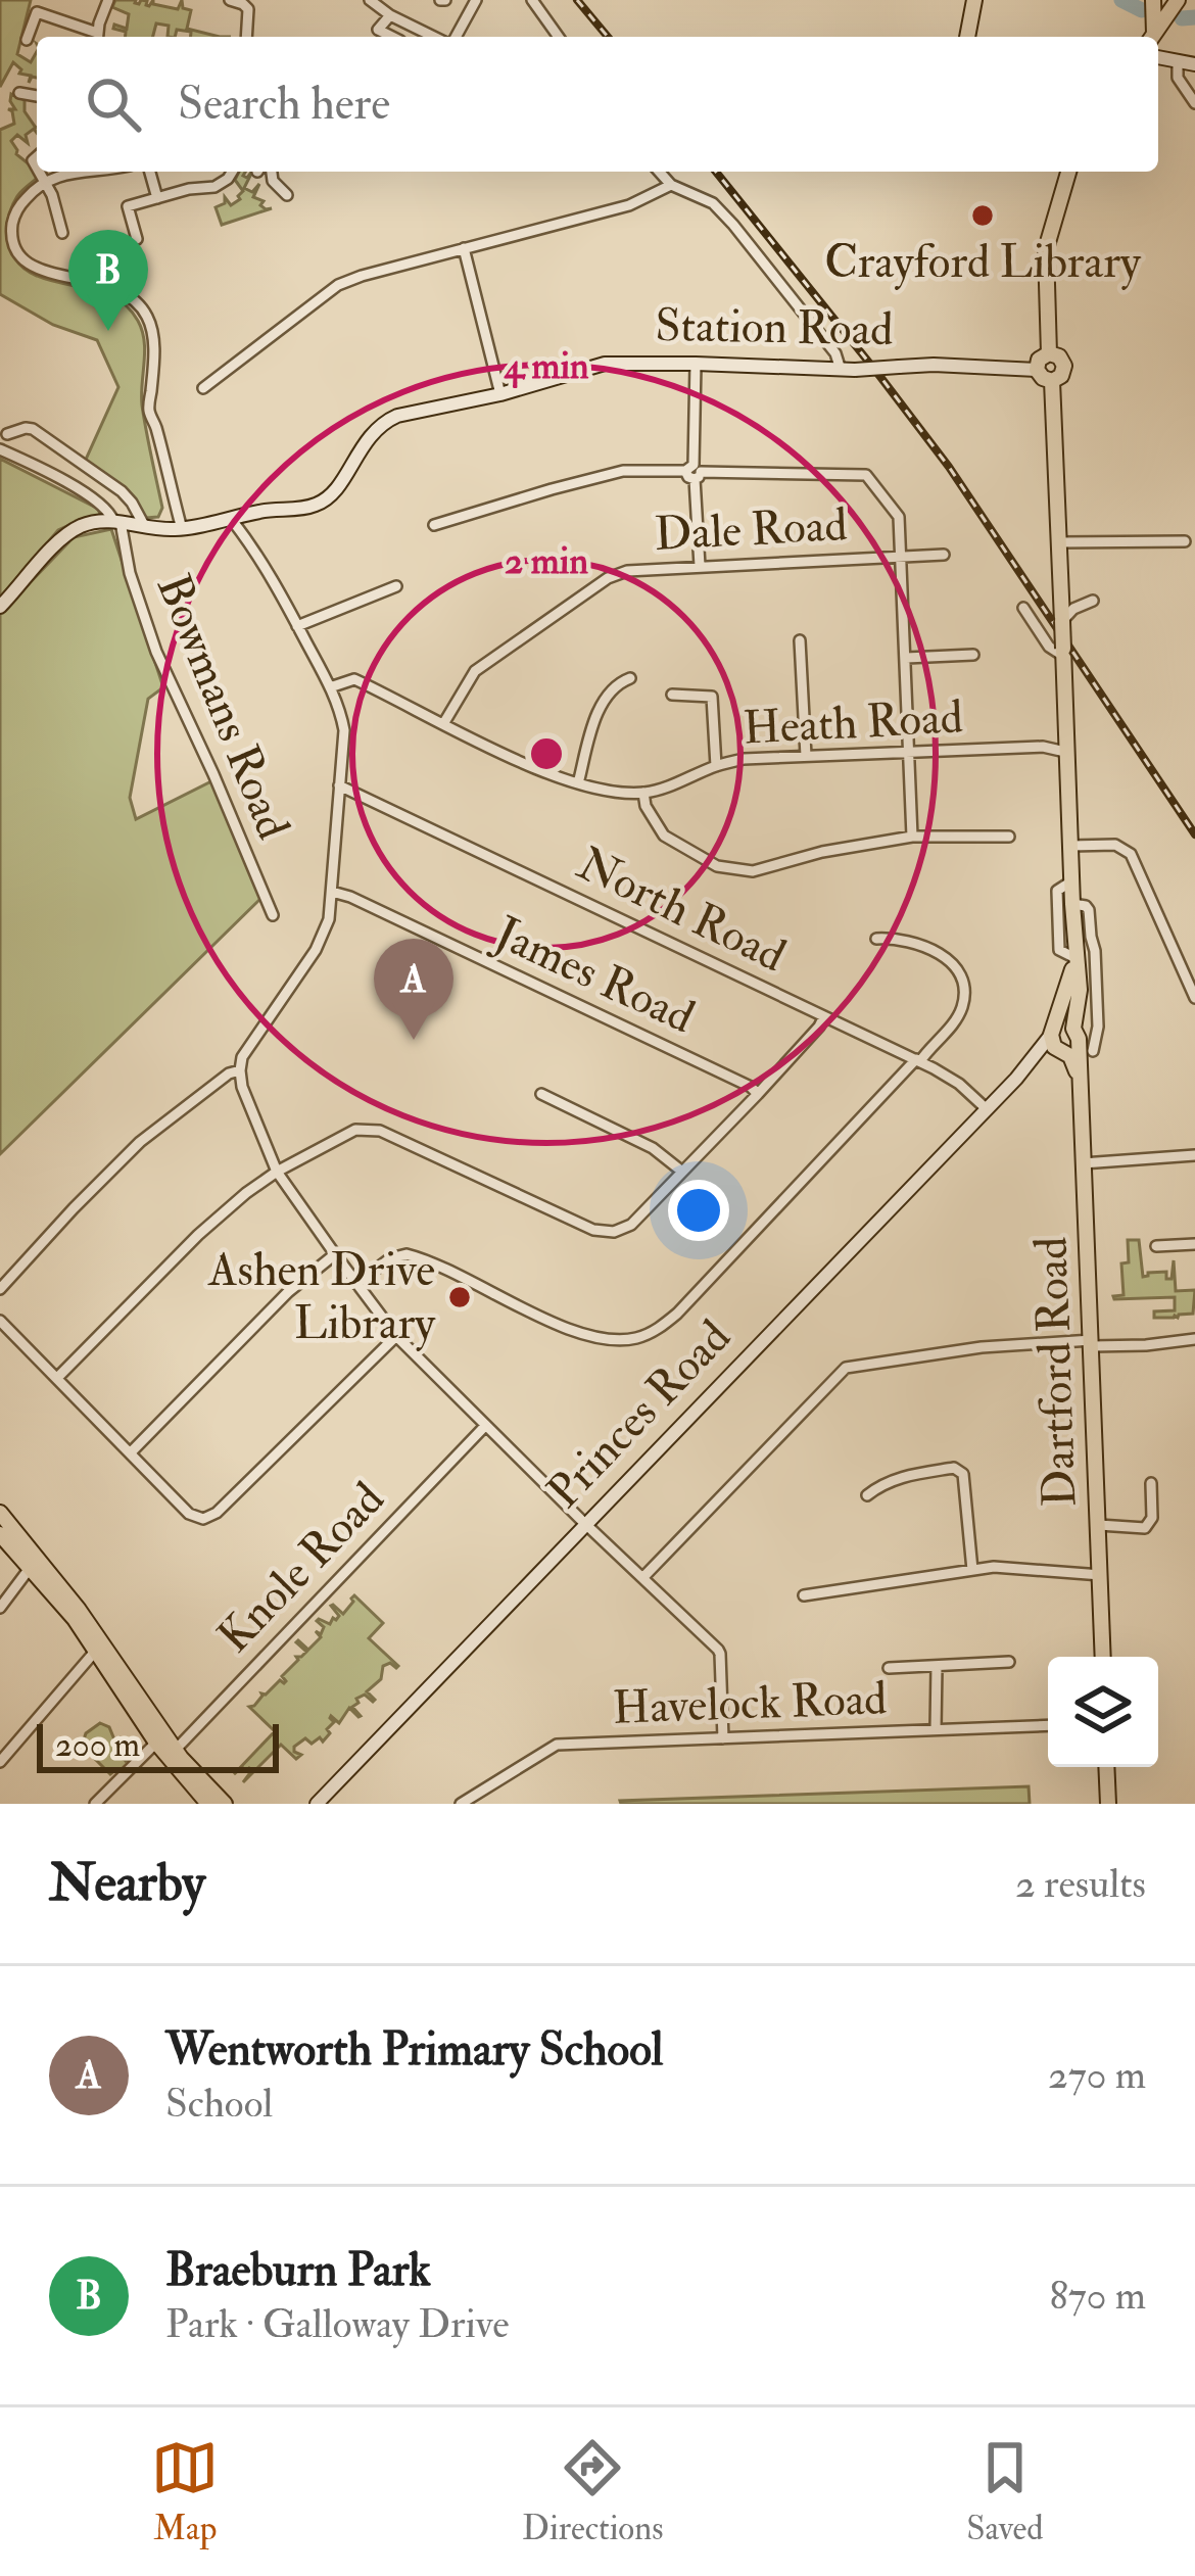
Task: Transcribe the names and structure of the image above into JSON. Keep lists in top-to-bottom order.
{
  "streets": {
    "main road": ["Station Road", "Dartford Road", "Princes Road"],
    "street": [
      "Dale Road",
      "Bowmans Road",
      "Heath Road",
      "North Road",
      "James Road",
      "Knole Road",
      "Havelock Road"
    ]
  },
  "crossings": [
    ["Station Road", "Bowmans Road"],
    ["Station Road", "Dartford Road"],
    ["Dale Road", "Heath Road"],
    ["Heath Road", "Dartford Road"],
    ["North Road", "Princes Road"],
    ["Dartford Road", "Princes Road"]
  ],
  "places": ["Crayford Library", "Ashen Drive Library"],
  "scale_bar": "200 m",
  "page": {
    "search": "Search here",
    "pins": ["B", "A"],
    "scale": "200 m",
    "heading": ["Nearby", "2 results"],
    "list": [
      {
        "mark": "A",
        "name": "Wentworth Primary School",
        "note": "School",
        "value": "270 m"
      },
      {
        "mark": "B",
        "name": "Braeburn Park",
        "note": "Park · Galloway Drive",
        "value": "870 m"
      }
    ],
    "nav": ["Map", "Directions", "Saved"]
  },
  "rings": ["4 min", "2 min"]
}
